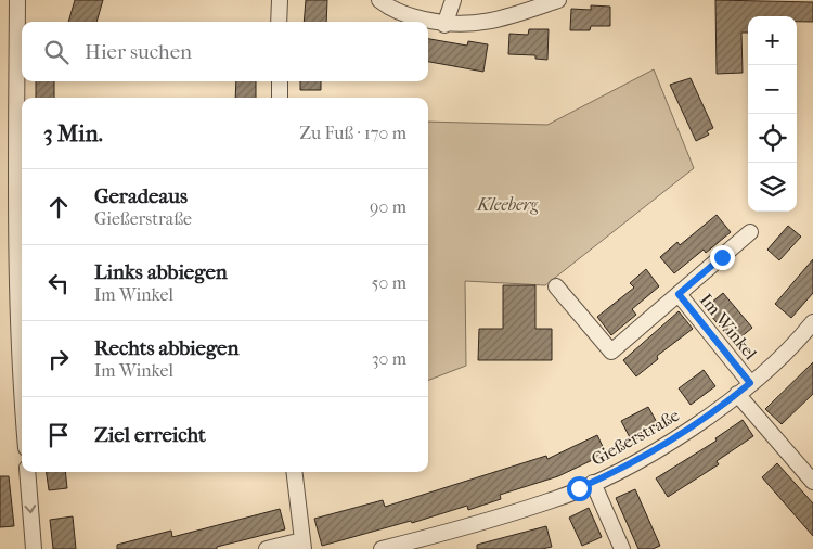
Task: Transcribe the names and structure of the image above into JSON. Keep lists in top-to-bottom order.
{
  "streets": {
    "street": ["Im Winkel", "Gießerstraße"]
  },
  "crossings": [
    ["Im Winkel", "Gießerstraße"]
  ],
  "parks": ["Kleeberg"],
  "page": {
    "map_buttons": ["+", "−"],
    "search": "Hier suchen",
    "heading": ["3 Min.", "Zu Fuß · 170 m"],
    "list": [
      ["Geradeaus", "Gießerstraße", "90 m"],
      ["Links abbiegen", "Im Winkel", "50 m"],
      ["Rechts abbiegen", "Im Winkel", "30 m"],
      "Ziel erreicht"
    ]
  }
}
